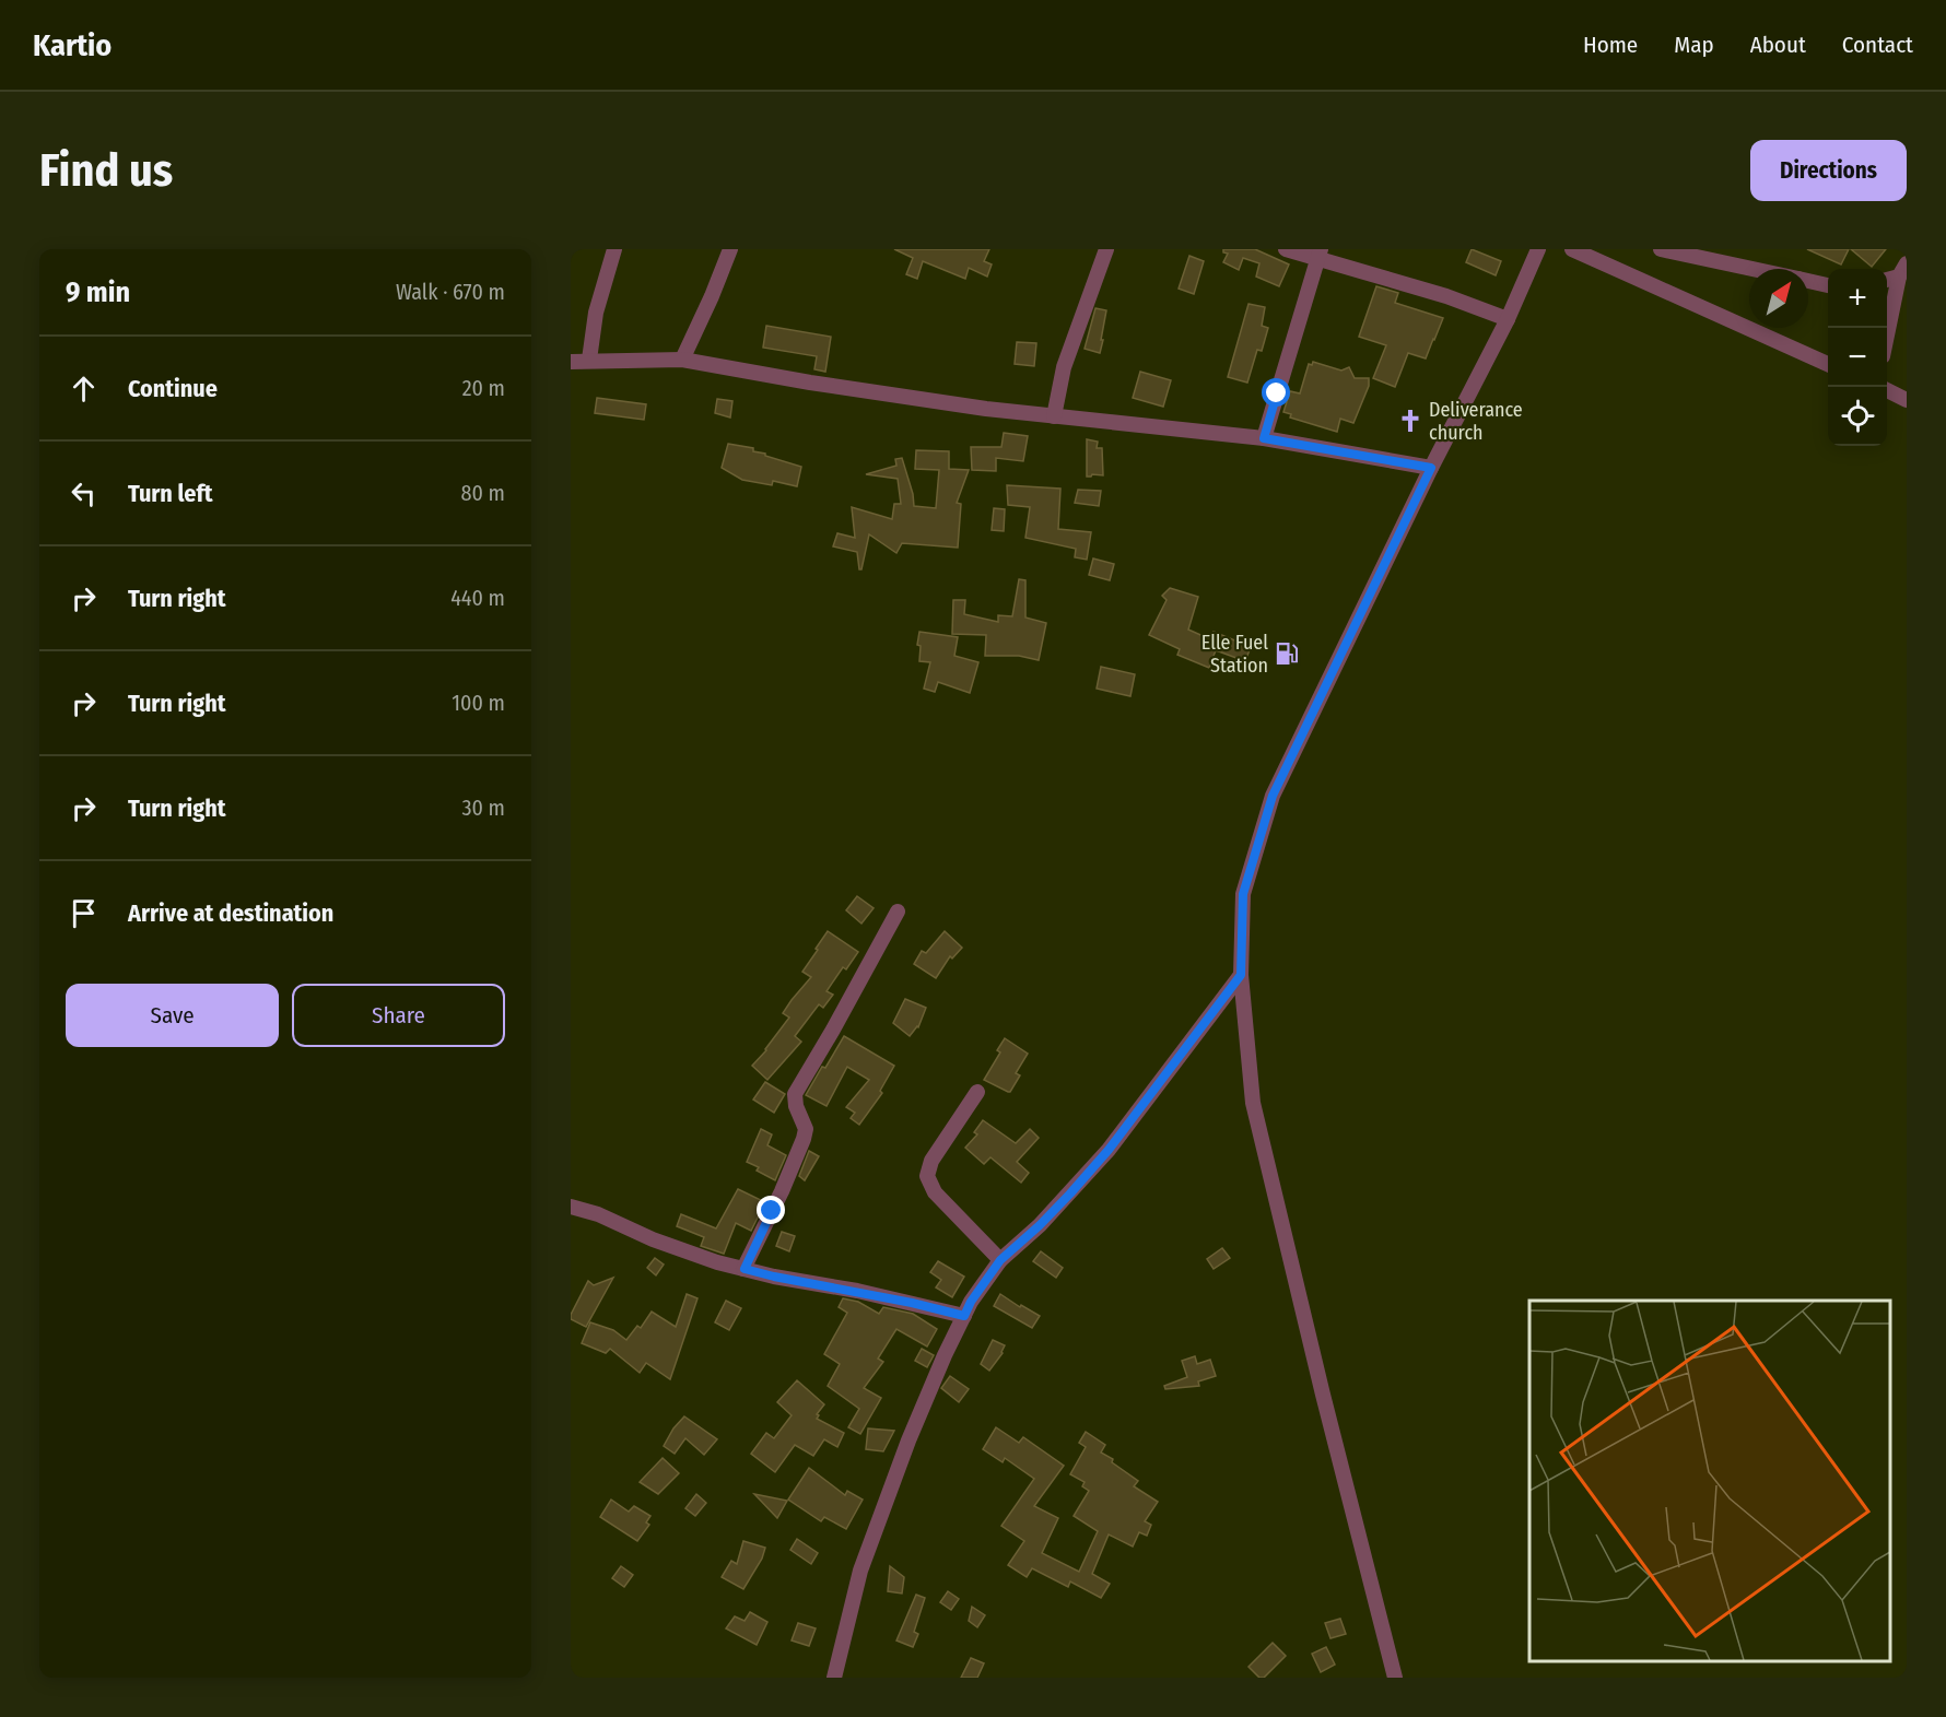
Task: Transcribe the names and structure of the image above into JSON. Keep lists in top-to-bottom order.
{
  "places": {
    "church": ["Deliverance church"],
    "fuel station": ["Elle Fuel Station"]
  },
  "north": "top right",
  "page": {
    "header": "Kartio",
    "nav": [
      "Home",
      "Map",
      "About",
      "Contact"
    ],
    "buttons": [
      "Directions",
      ["Save", "Share"]
    ],
    "title": "Find us",
    "heading": ["9 min", "Walk · 670 m"],
    "map_buttons": ["+", "−"],
    "list": [
      ["Continue", "20 m"],
      ["Turn left", "80 m"],
      ["Turn right", "440 m"],
      ["Turn right", "100 m"],
      ["Turn right", "30 m"],
      "Arrive at destination"
    ]
  }
}
